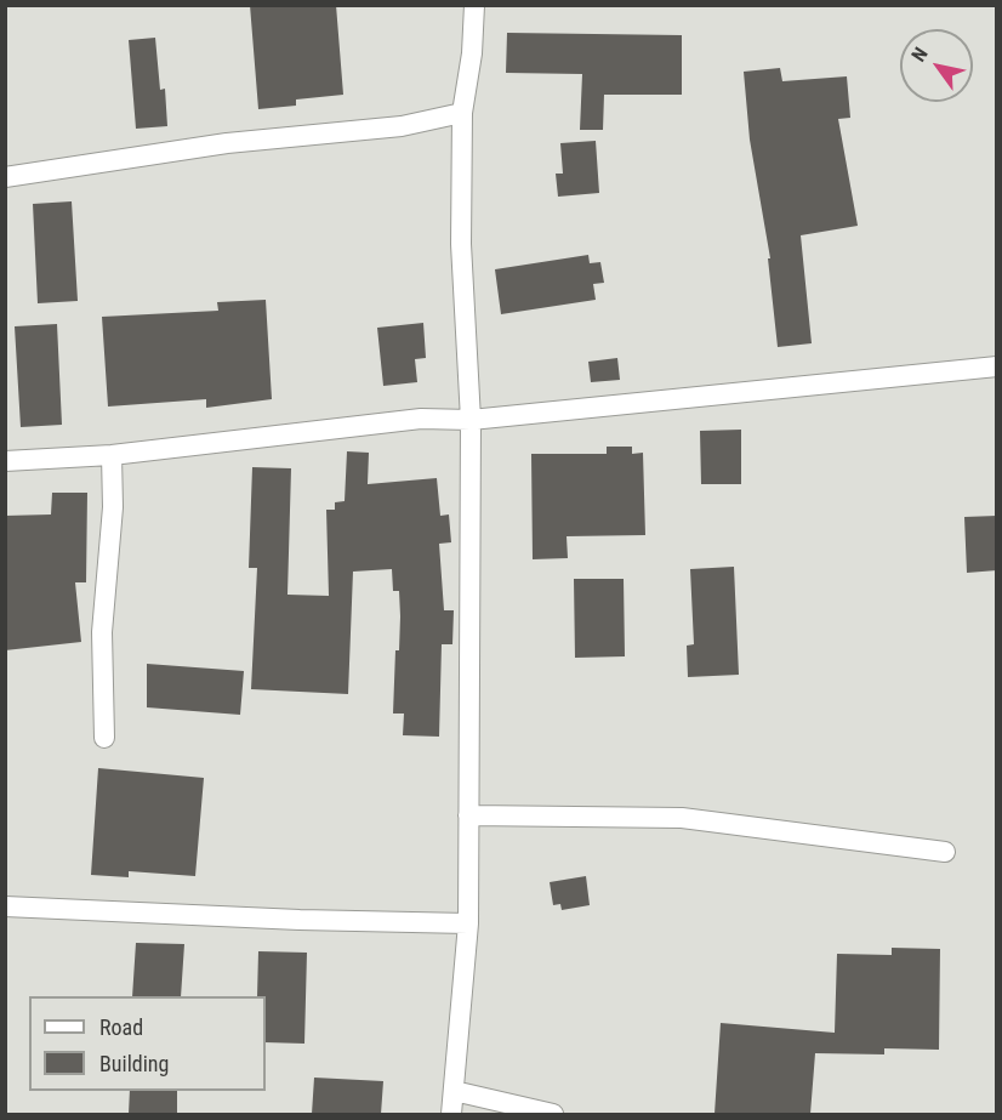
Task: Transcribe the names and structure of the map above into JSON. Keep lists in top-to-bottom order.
{
  "legend": ["Road", "Building"],
  "north": "top left"
}
